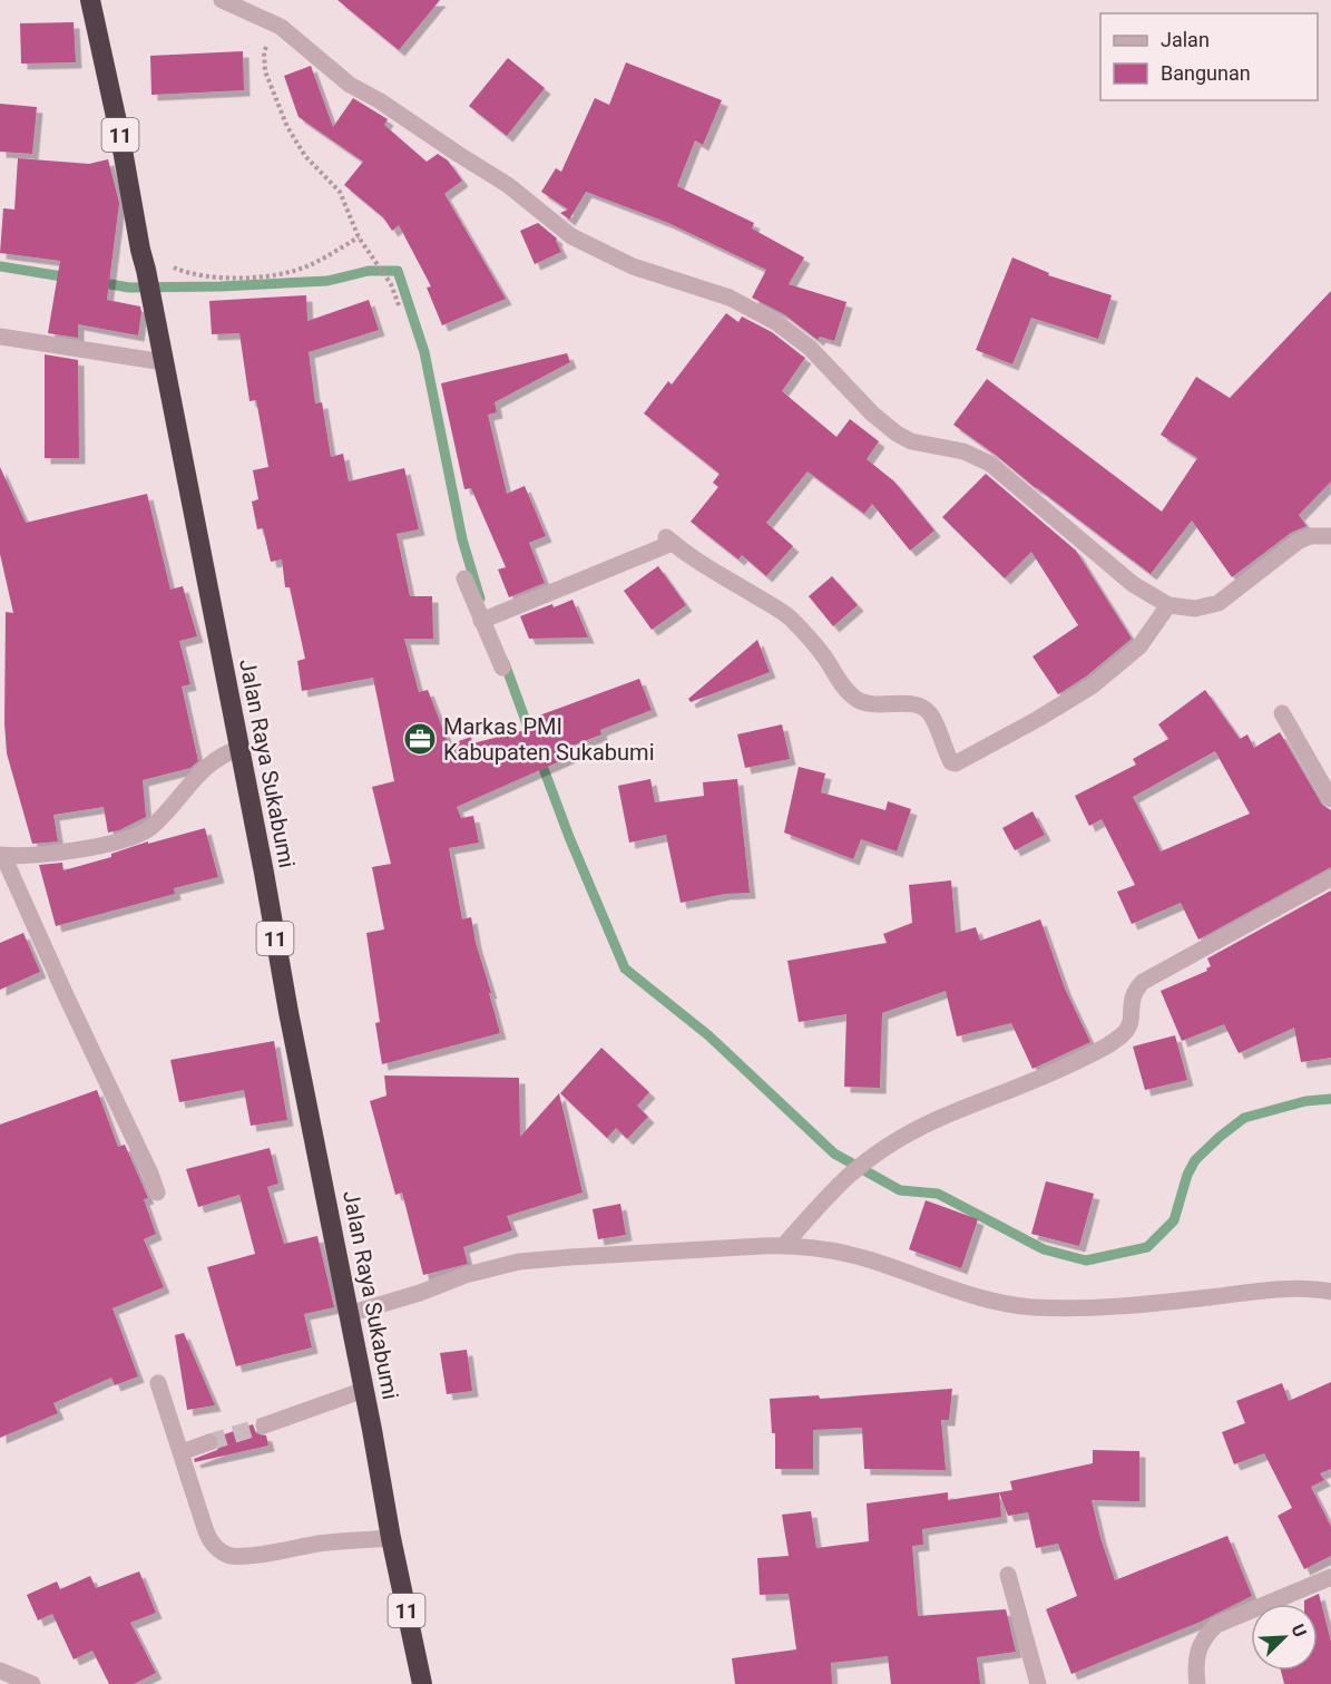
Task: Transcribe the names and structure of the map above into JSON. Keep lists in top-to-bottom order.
{
  "streets": {
    "highway": ["11", "Jalan Raya Sukabumi"]
  },
  "crossings": [
    ["11", "Jalan Raya Sukabumi"]
  ],
  "places": {
    "office": ["Markas PMI Kabupaten Sukabumi"]
  },
  "legend": ["Jalan", "Bangunan"],
  "north": "top right"
}
